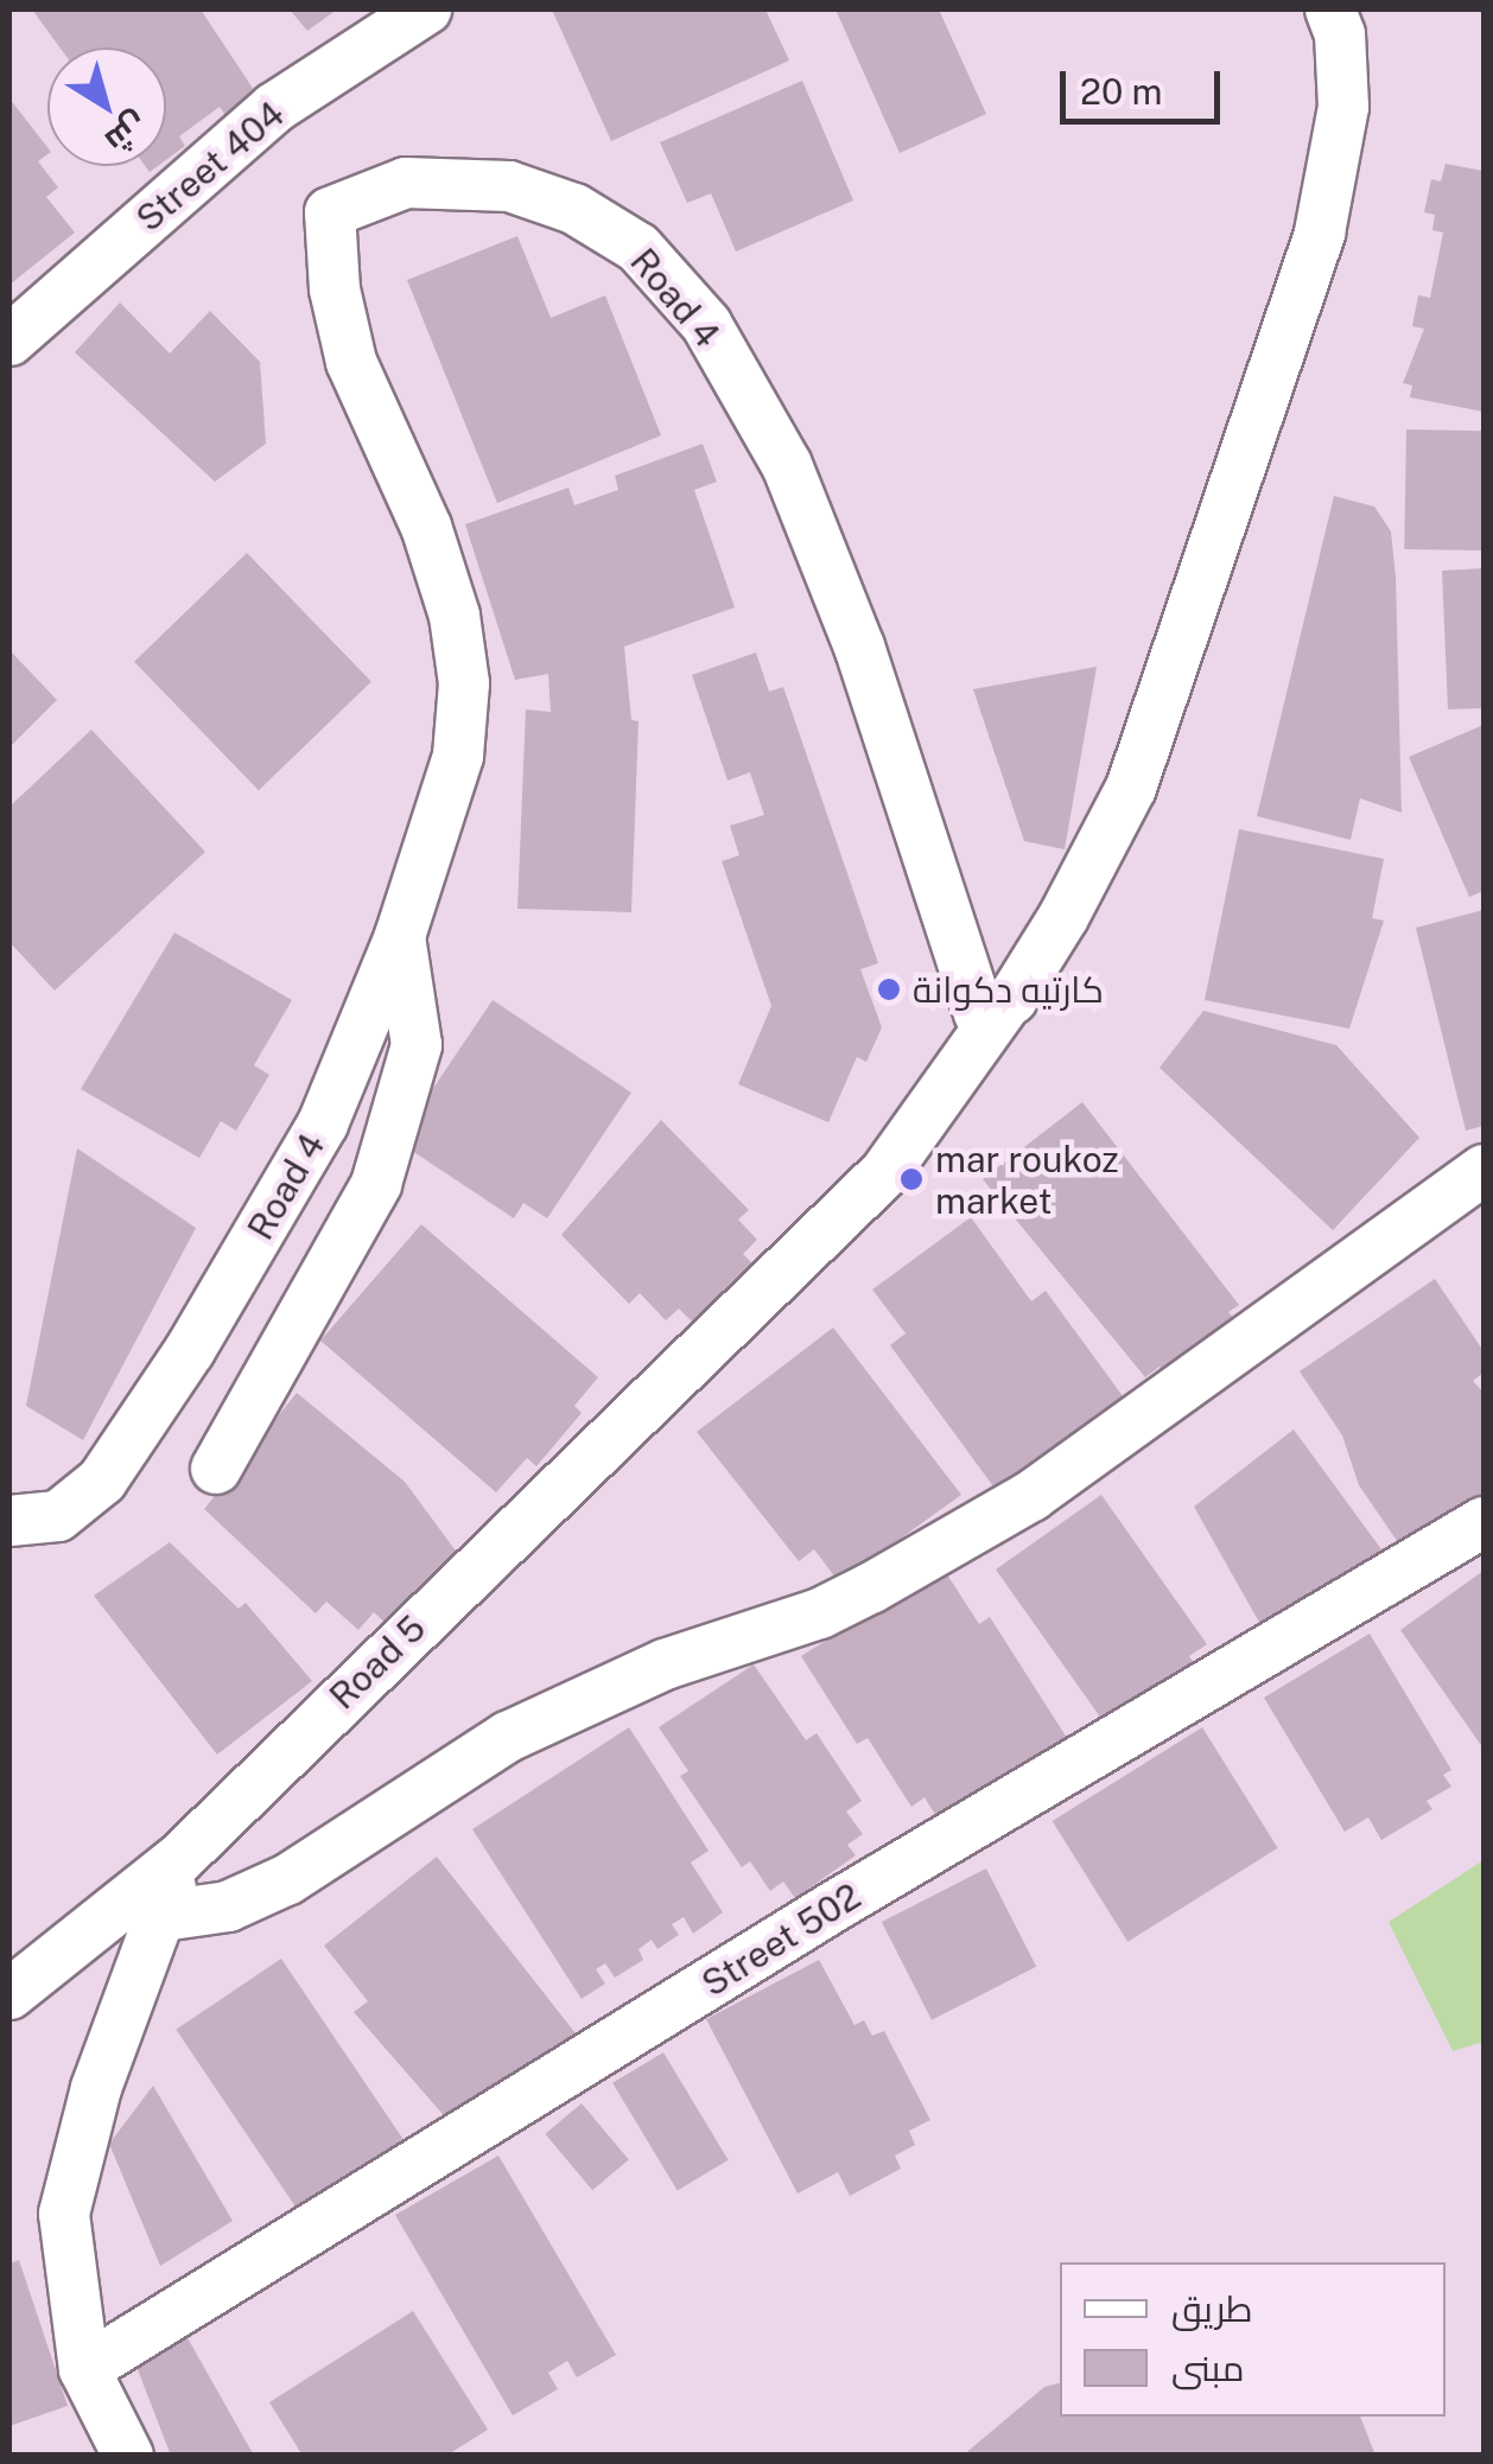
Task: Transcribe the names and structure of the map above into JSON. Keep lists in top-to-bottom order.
{
  "streets": {
    "street": [
      "Street 404",
      "Road 4",
      "Road 5",
      "Street 502"
    ]
  },
  "crossings": [
    ["Road 4", "Road 5"],
    ["Road 5", "Street 502"]
  ],
  "places": ["كارتيه دكوانة", "mar roukoz market"],
  "legend": ["طريق", "مبنى"],
  "scale_bar": "20 m",
  "north": "bottom right"
}
